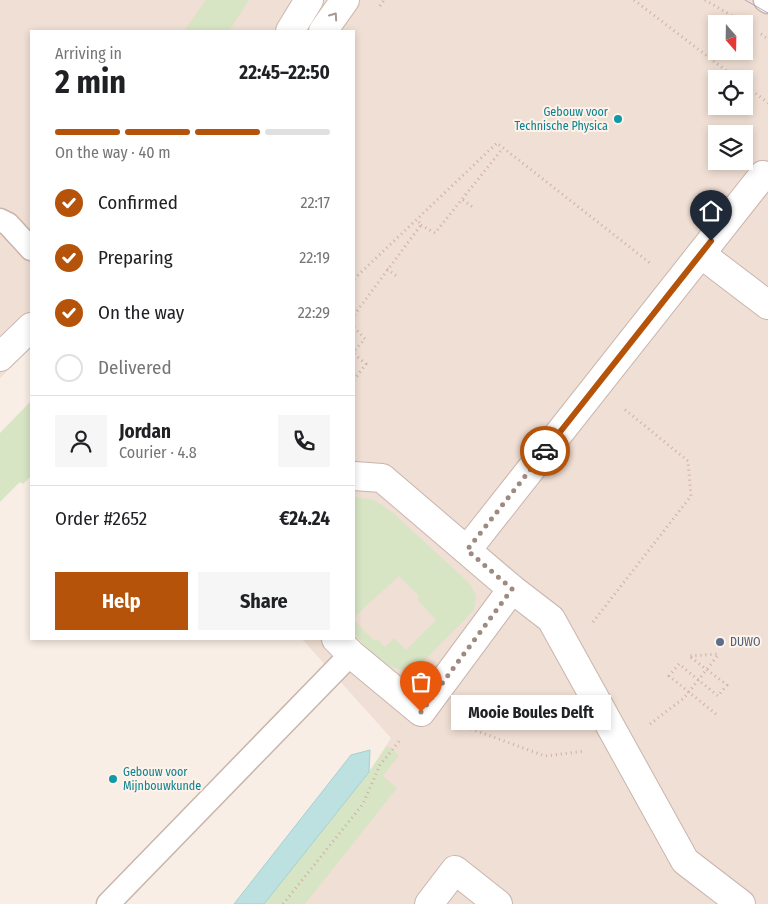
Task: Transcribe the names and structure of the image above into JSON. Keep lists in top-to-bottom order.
{
  "places": [
    "Gebouw voor Technische Physica",
    "DUWO",
    "Mooie Boules Delft",
    "Gebouw voor Mijnbouwkunde"
  ],
  "north": "bottom",
  "page": {
    "heading": ["2 min", "Arriving in", "22:45–22:50"],
    "panel": [
      "Jordan",
      "Courier · 4.8",
      "Order #2652",
      "€24.24"
    ],
    "bar": "On the way · 40 m",
    "list": [
      ["Confirmed", "22:17"],
      ["Preparing", "22:19"],
      ["On the way", "22:29"],
      "Delivered"
    ],
    "buttons": ["Help", "Share"],
    "bubble": "Mooie Boules Delft"
  }
}
